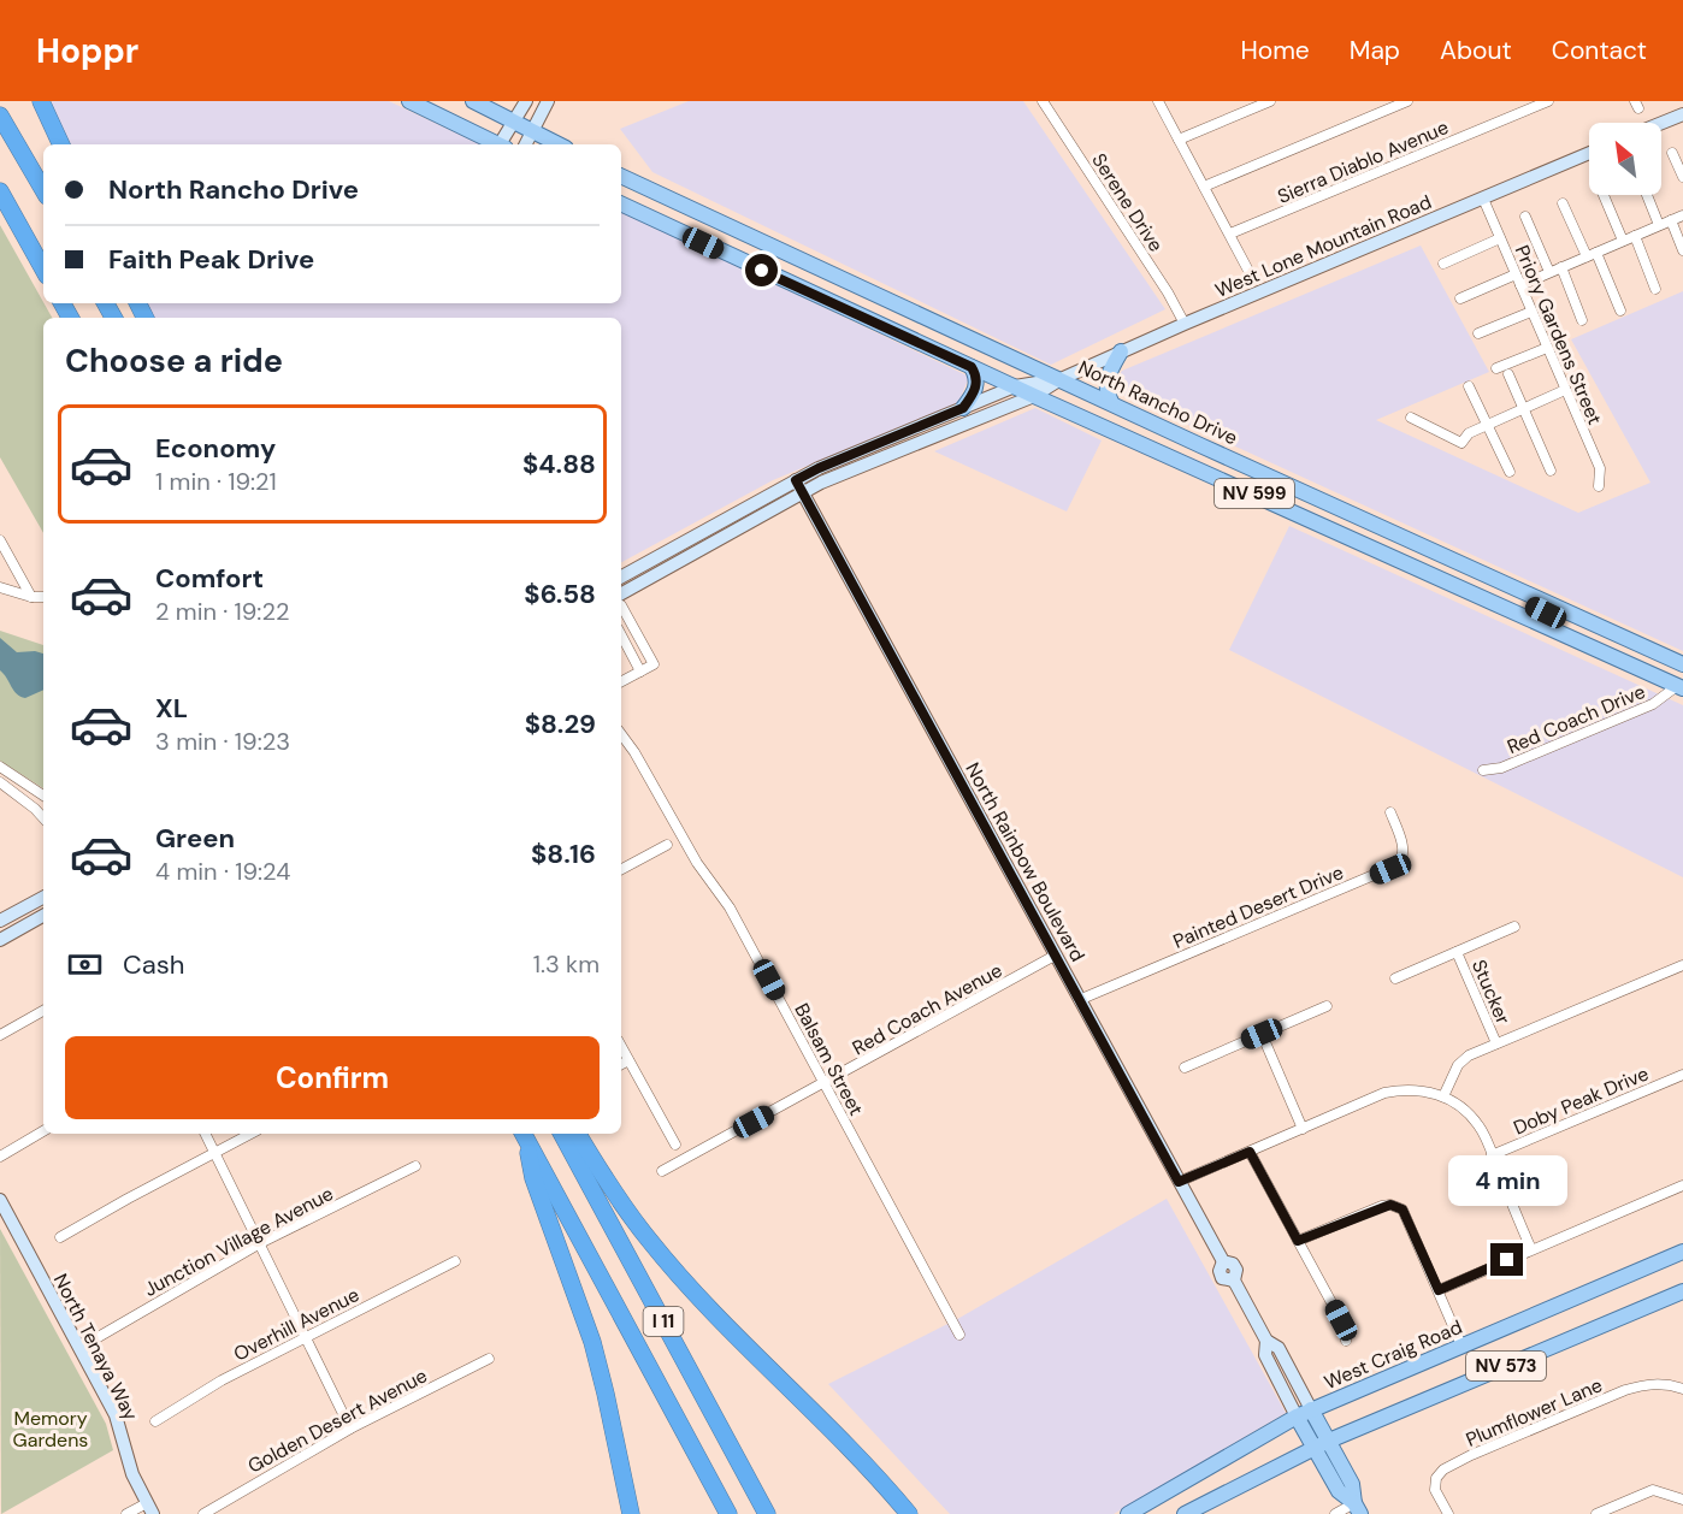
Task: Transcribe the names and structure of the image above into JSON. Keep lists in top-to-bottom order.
{
  "streets": {
    "highway": ["I 11"],
    "main road": [
      "West Lone Mountain Road",
      "North Rancho Drive",
      "NV 599",
      "North Rainbow Boulevard",
      "North Tenaya Way",
      "West Craig Road",
      "NV 573"
    ],
    "street": [
      "Sierra Diablo Avenue",
      "Serene Drive",
      "Priory Gardens Street",
      "Red Coach Drive",
      "Painted Desert Drive",
      "Stucker",
      "Red Coach Avenue",
      "Balsam Street",
      "Doby Peak Drive",
      "Junction Village Avenue",
      "Overhill Avenue",
      "Plumflower Lane",
      "Golden Desert Avenue"
    ]
  },
  "crossings": [
    ["Serene Drive", "West Lone Mountain Road"],
    ["West Lone Mountain Road", "Priory Gardens Street"],
    ["West Lone Mountain Road", "North Rancho Drive"],
    ["West Lone Mountain Road", "NV 599"],
    ["West Lone Mountain Road", "North Rainbow Boulevard"],
    ["NV 599", "Red Coach Drive"],
    ["North Rainbow Boulevard", "Painted Desert Drive"],
    ["North Rainbow Boulevard", "Red Coach Avenue"],
    ["North Rainbow Boulevard", "West Craig Road"],
    ["North Rainbow Boulevard", "NV 573"],
    ["Red Coach Avenue", "Balsam Street"],
    ["Junction Village Avenue", "North Tenaya Way"]
  ],
  "parks": ["Memory Gardens"],
  "north": "top left",
  "page": {
    "header": "Hoppr",
    "nav": [
      "Home",
      "Map",
      "About",
      "Contact"
    ],
    "banner": ["North Rancho Drive", "Faith Peak Drive"],
    "heading": "Choose a ride",
    "list": [
      {
        "name": "Economy",
        "note": "1 min · 19:21",
        "value": "$4.88"
      },
      {
        "name": "Comfort",
        "note": "2 min · 19:22",
        "value": "$6.58"
      },
      {
        "name": "XL",
        "note": "3 min · 19:23",
        "value": "$8.29"
      },
      {
        "name": "Green",
        "note": "4 min · 19:24",
        "value": "$8.16"
      }
    ],
    "pay": ["Cash", "1.3 km"],
    "buttons": "Confirm",
    "bubble": "4 min"
  }
}
